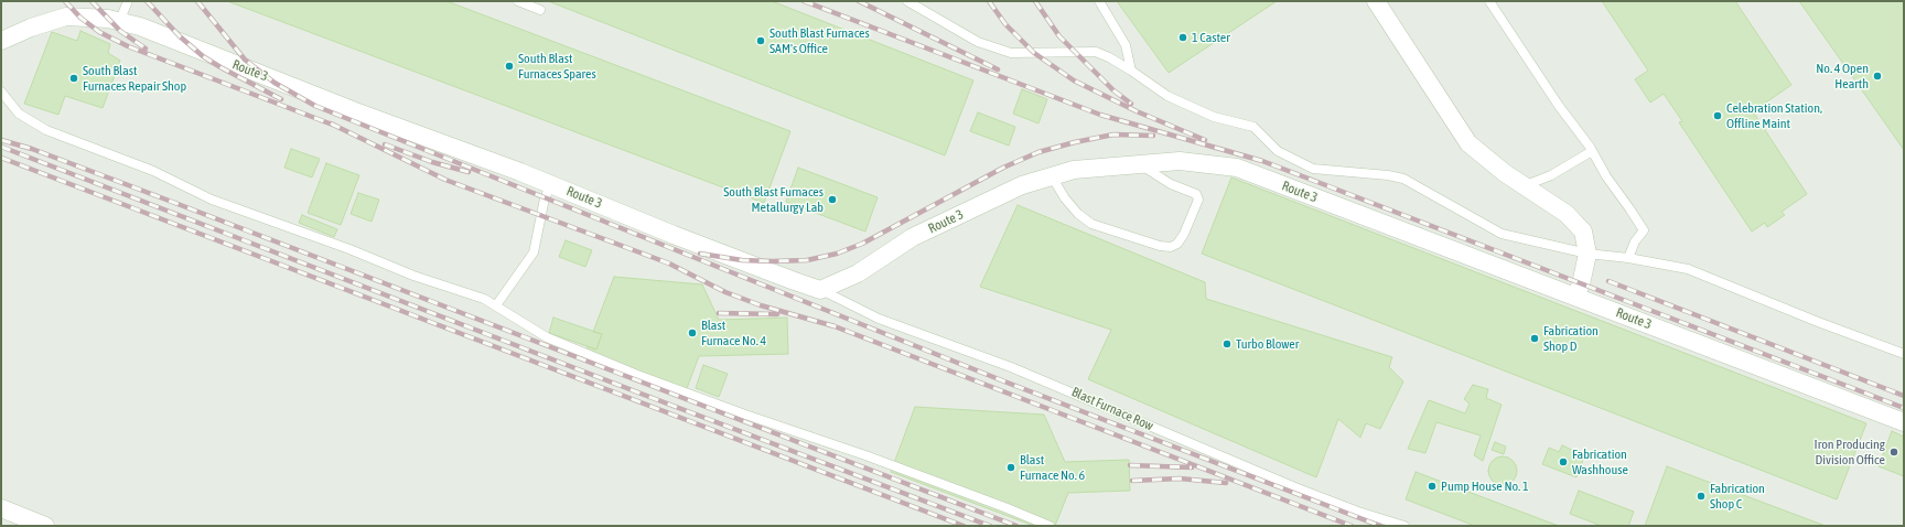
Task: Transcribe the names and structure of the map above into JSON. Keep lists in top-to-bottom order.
{
  "streets": {
    "street": ["Route 3"],
    "lane": ["Blast Furnace Row"]
  },
  "crossings": [
    ["Route 3", "Blast Furnace Row"]
  ],
  "places": [
    "1 Caster",
    "South Blast Furnaces SAM's Office",
    "South Blast Furnaces Spares",
    "No. 4 Open Hearth",
    "South Blast Furnaces Repair Shop",
    "Celebration Station, Offline Maint",
    "South Blast Furnaces Metallurgy Lab",
    "Blast Furnace No. 4",
    "Fabrication Shop D",
    "Turbo Blower",
    "Iron Producing Division Office",
    "Fabrication Washhouse",
    "Blast Furnace No. 6",
    "Pump House No. 1",
    "Fabrication Shop C"
  ]
}
